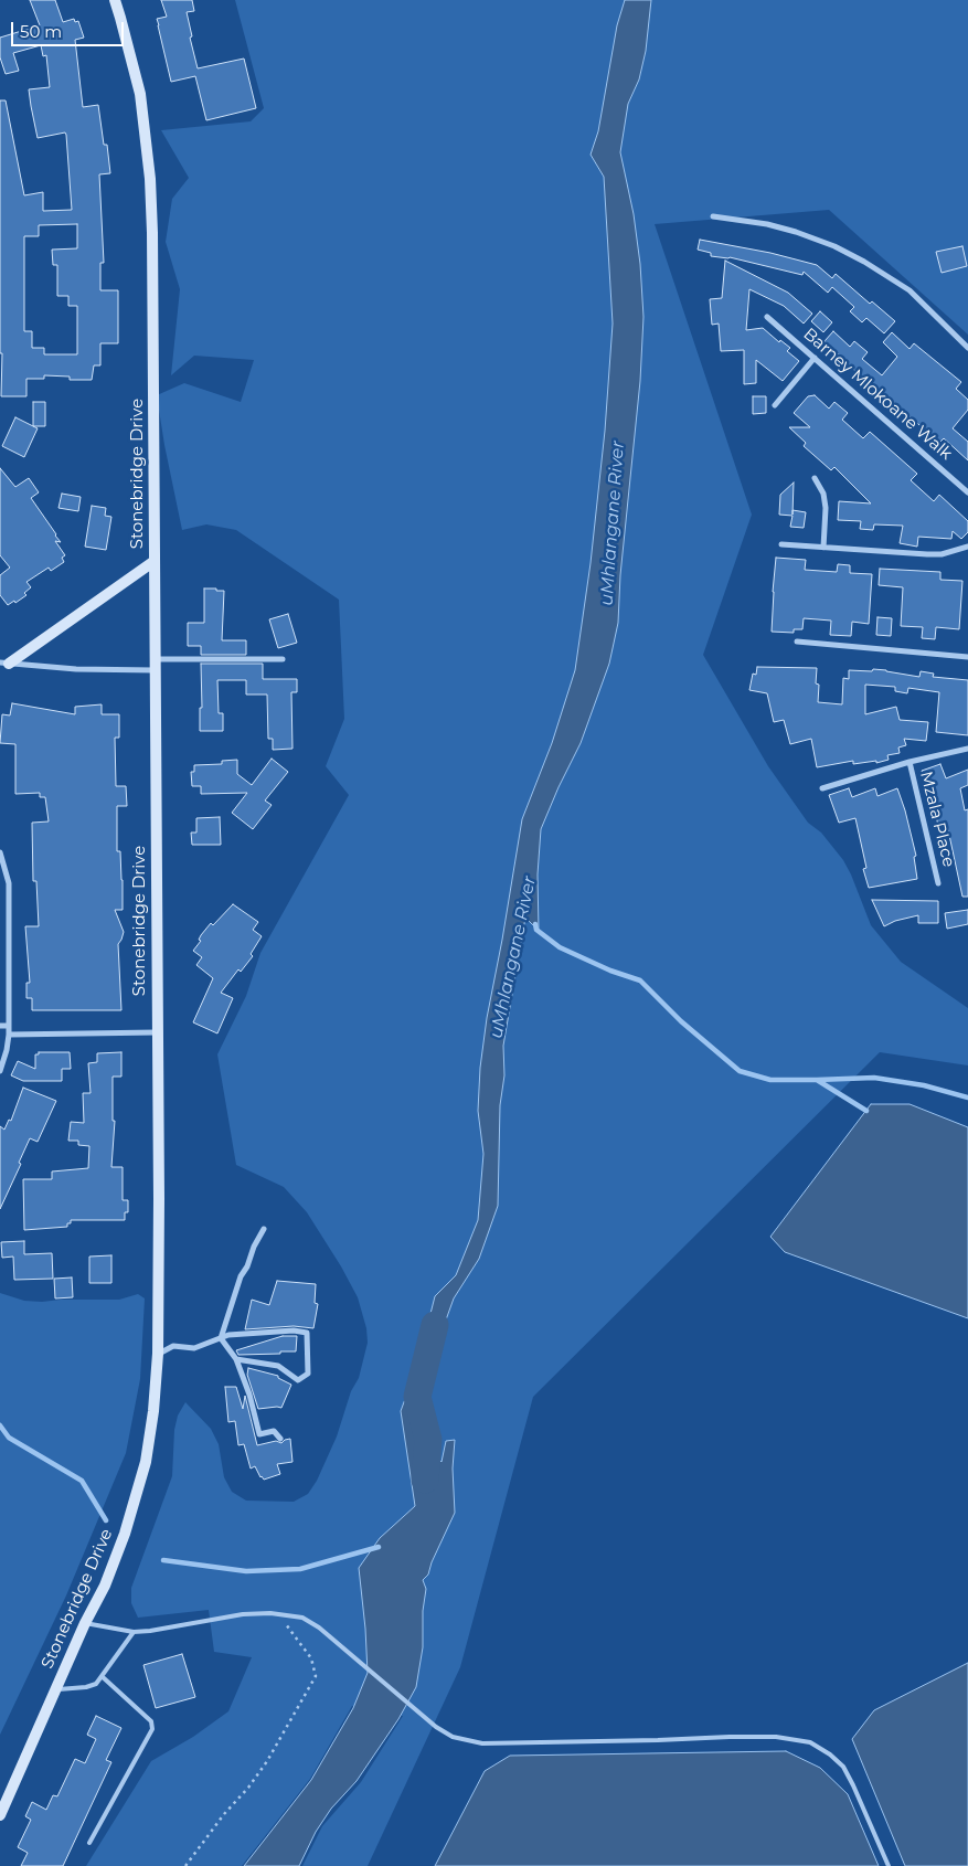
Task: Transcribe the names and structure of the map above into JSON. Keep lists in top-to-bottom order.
{
  "streets": {
    "street": ["Barney Mlokoane Walk", "Stonebridge Drive", "Mzala Place"]
  },
  "water": ["uMhlangane River"],
  "scale_bar": "50 m"
}
